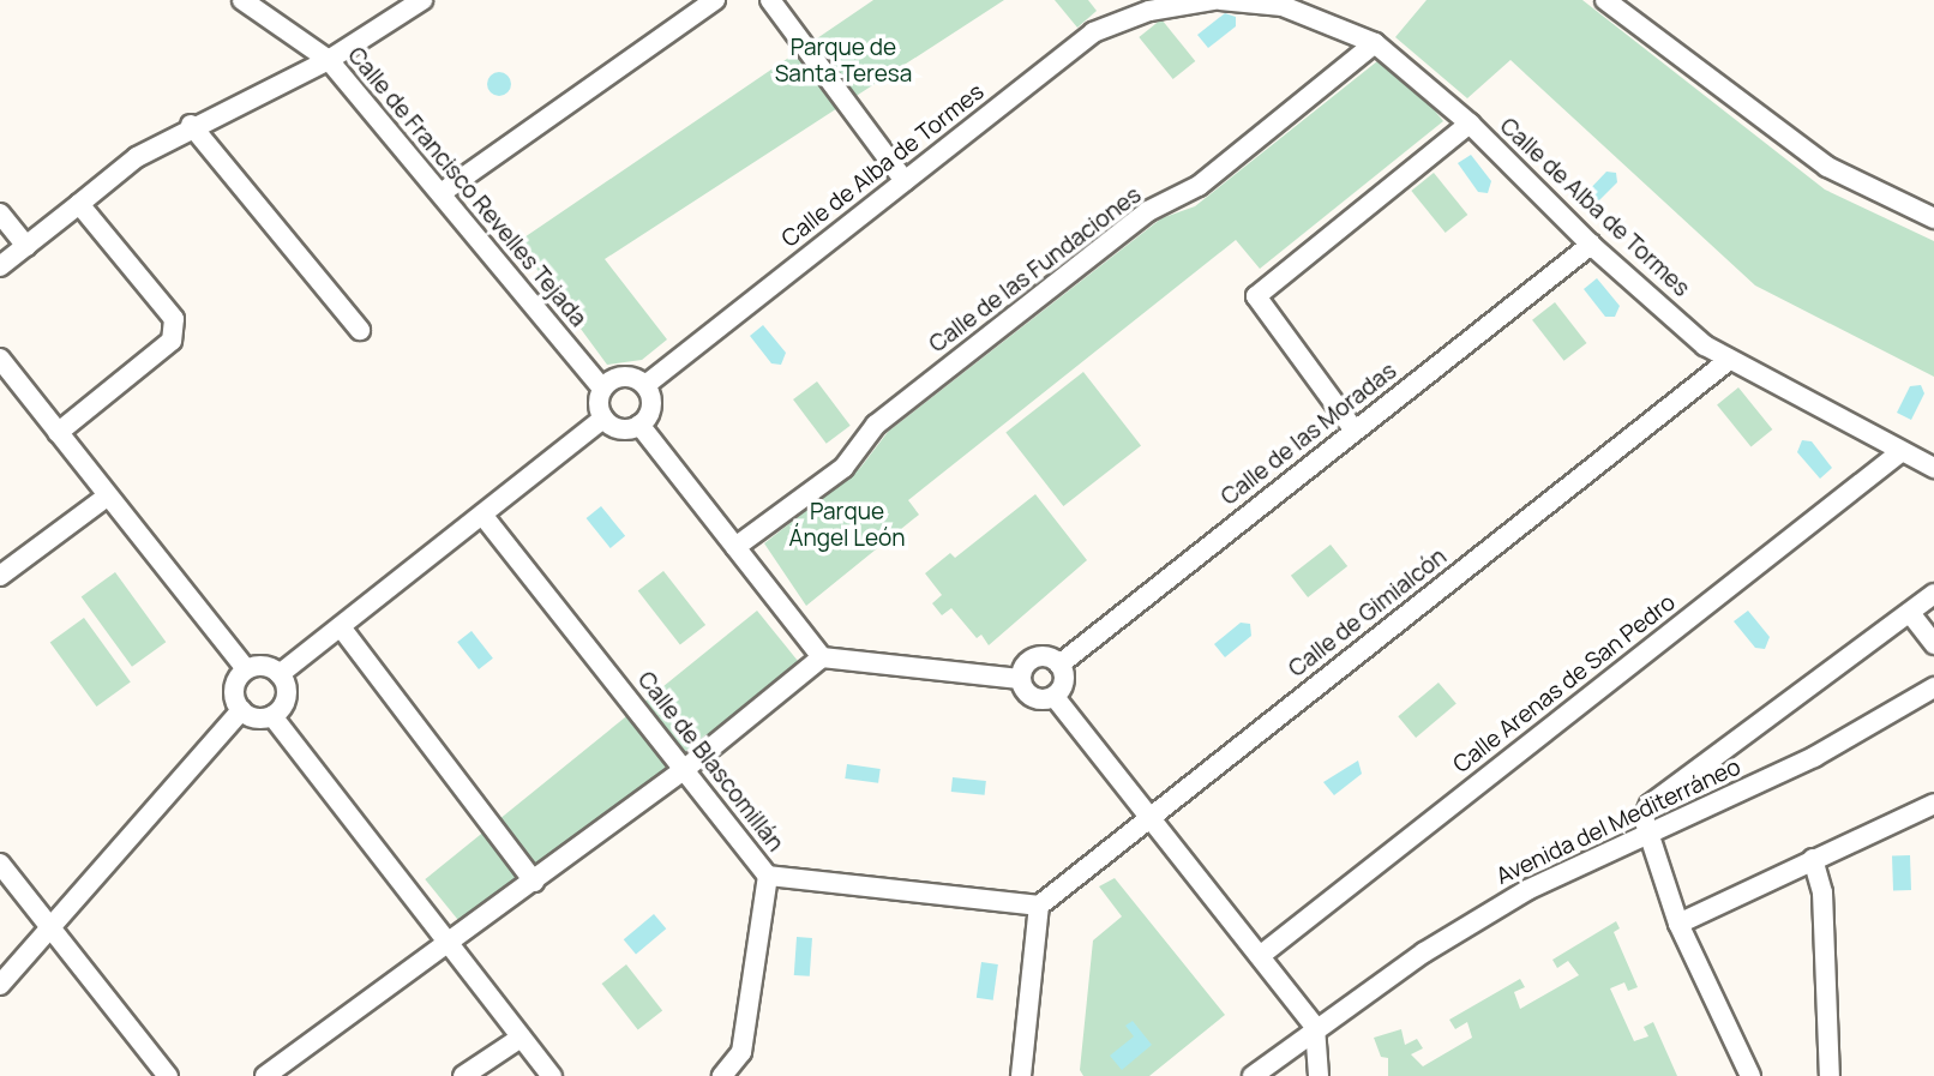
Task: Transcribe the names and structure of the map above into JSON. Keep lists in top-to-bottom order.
{
  "streets": {
    "street": [
      "Calle de Alba de Tormes",
      "Calle de Francisco Revelles Tejada",
      "Calle de las Fundaciones",
      "Calle de las Moradas",
      "Calle de Gimialcón",
      "Calle Arenas de San Pedro",
      "Calle de Blascomillán",
      "Avenida del Mediterráneo"
    ]
  },
  "crossings": [
    ["Calle de Alba de Tormes", "Calle de Francisco Revelles Tejada"],
    ["Calle de Alba de Tormes", "Calle de las Fundaciones"],
    ["Calle de Alba de Tormes", "Calle de las Moradas"],
    ["Calle de Alba de Tormes", "Calle de Gimialcón"],
    ["Calle de Alba de Tormes", "Calle Arenas de San Pedro"]
  ],
  "parks": ["Parque de Santa Teresa", "Parque Ángel León"]
}
